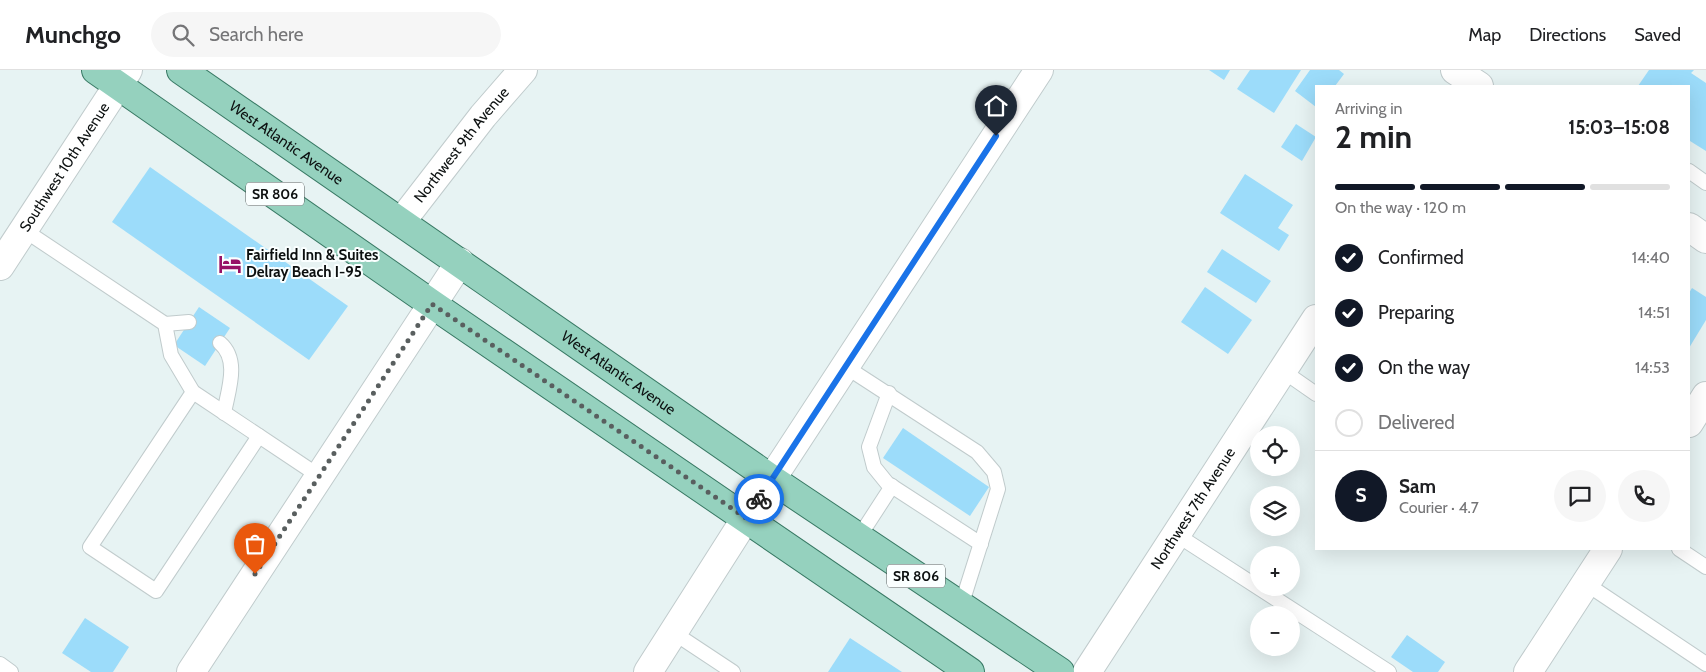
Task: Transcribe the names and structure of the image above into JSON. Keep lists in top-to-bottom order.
{
  "streets": {
    "main road": ["West Atlantic Avenue", "SR 806"],
    "street": ["Northwest 9th Avenue", "Southwest 10th Avenue", "Northwest 7th Avenue"]
  },
  "crossings": [
    ["West Atlantic Avenue", "Northwest 9th Avenue"],
    ["Southwest 10th Avenue", "SR 806"]
  ],
  "places": {
    "hotel": ["Fairfield Inn & Suites Delray Beach I-95"]
  },
  "page": {
    "header": "Munchgo",
    "search": "Search here",
    "nav": ["Map", "Directions", "Saved"],
    "heading": ["2 min", "Arriving in", "15:03–15:08"],
    "panel": ["Sam", "Courier · 4.7"],
    "bar": "On the way · 120 m",
    "list": [
      ["Confirmed", "14:40"],
      ["Preparing", "14:51"],
      ["On the way", "14:53"],
      "Delivered"
    ],
    "map_buttons": ["+", "−"],
    "round": "S"
  }
}
